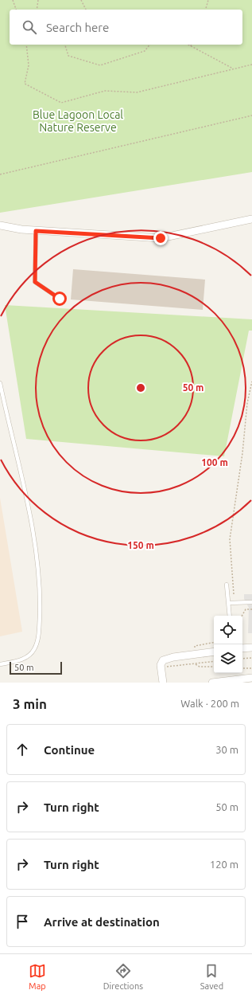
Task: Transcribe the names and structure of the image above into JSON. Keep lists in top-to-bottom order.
{
  "parks": ["Blue Lagoon Local Nature Reserve"],
  "scale_bar": "50 m",
  "page": {
    "search": "Search here",
    "scale": "50 m",
    "heading": ["3 min", "Walk · 200 m"],
    "list": [
      ["Continue", "30 m"],
      ["Turn right", "50 m"],
      ["Turn right", "120 m"],
      "Arrive at destination"
    ],
    "nav": ["Map", "Directions", "Saved"]
  },
  "rings": ["50 m", "100 m", "150 m"]
}
